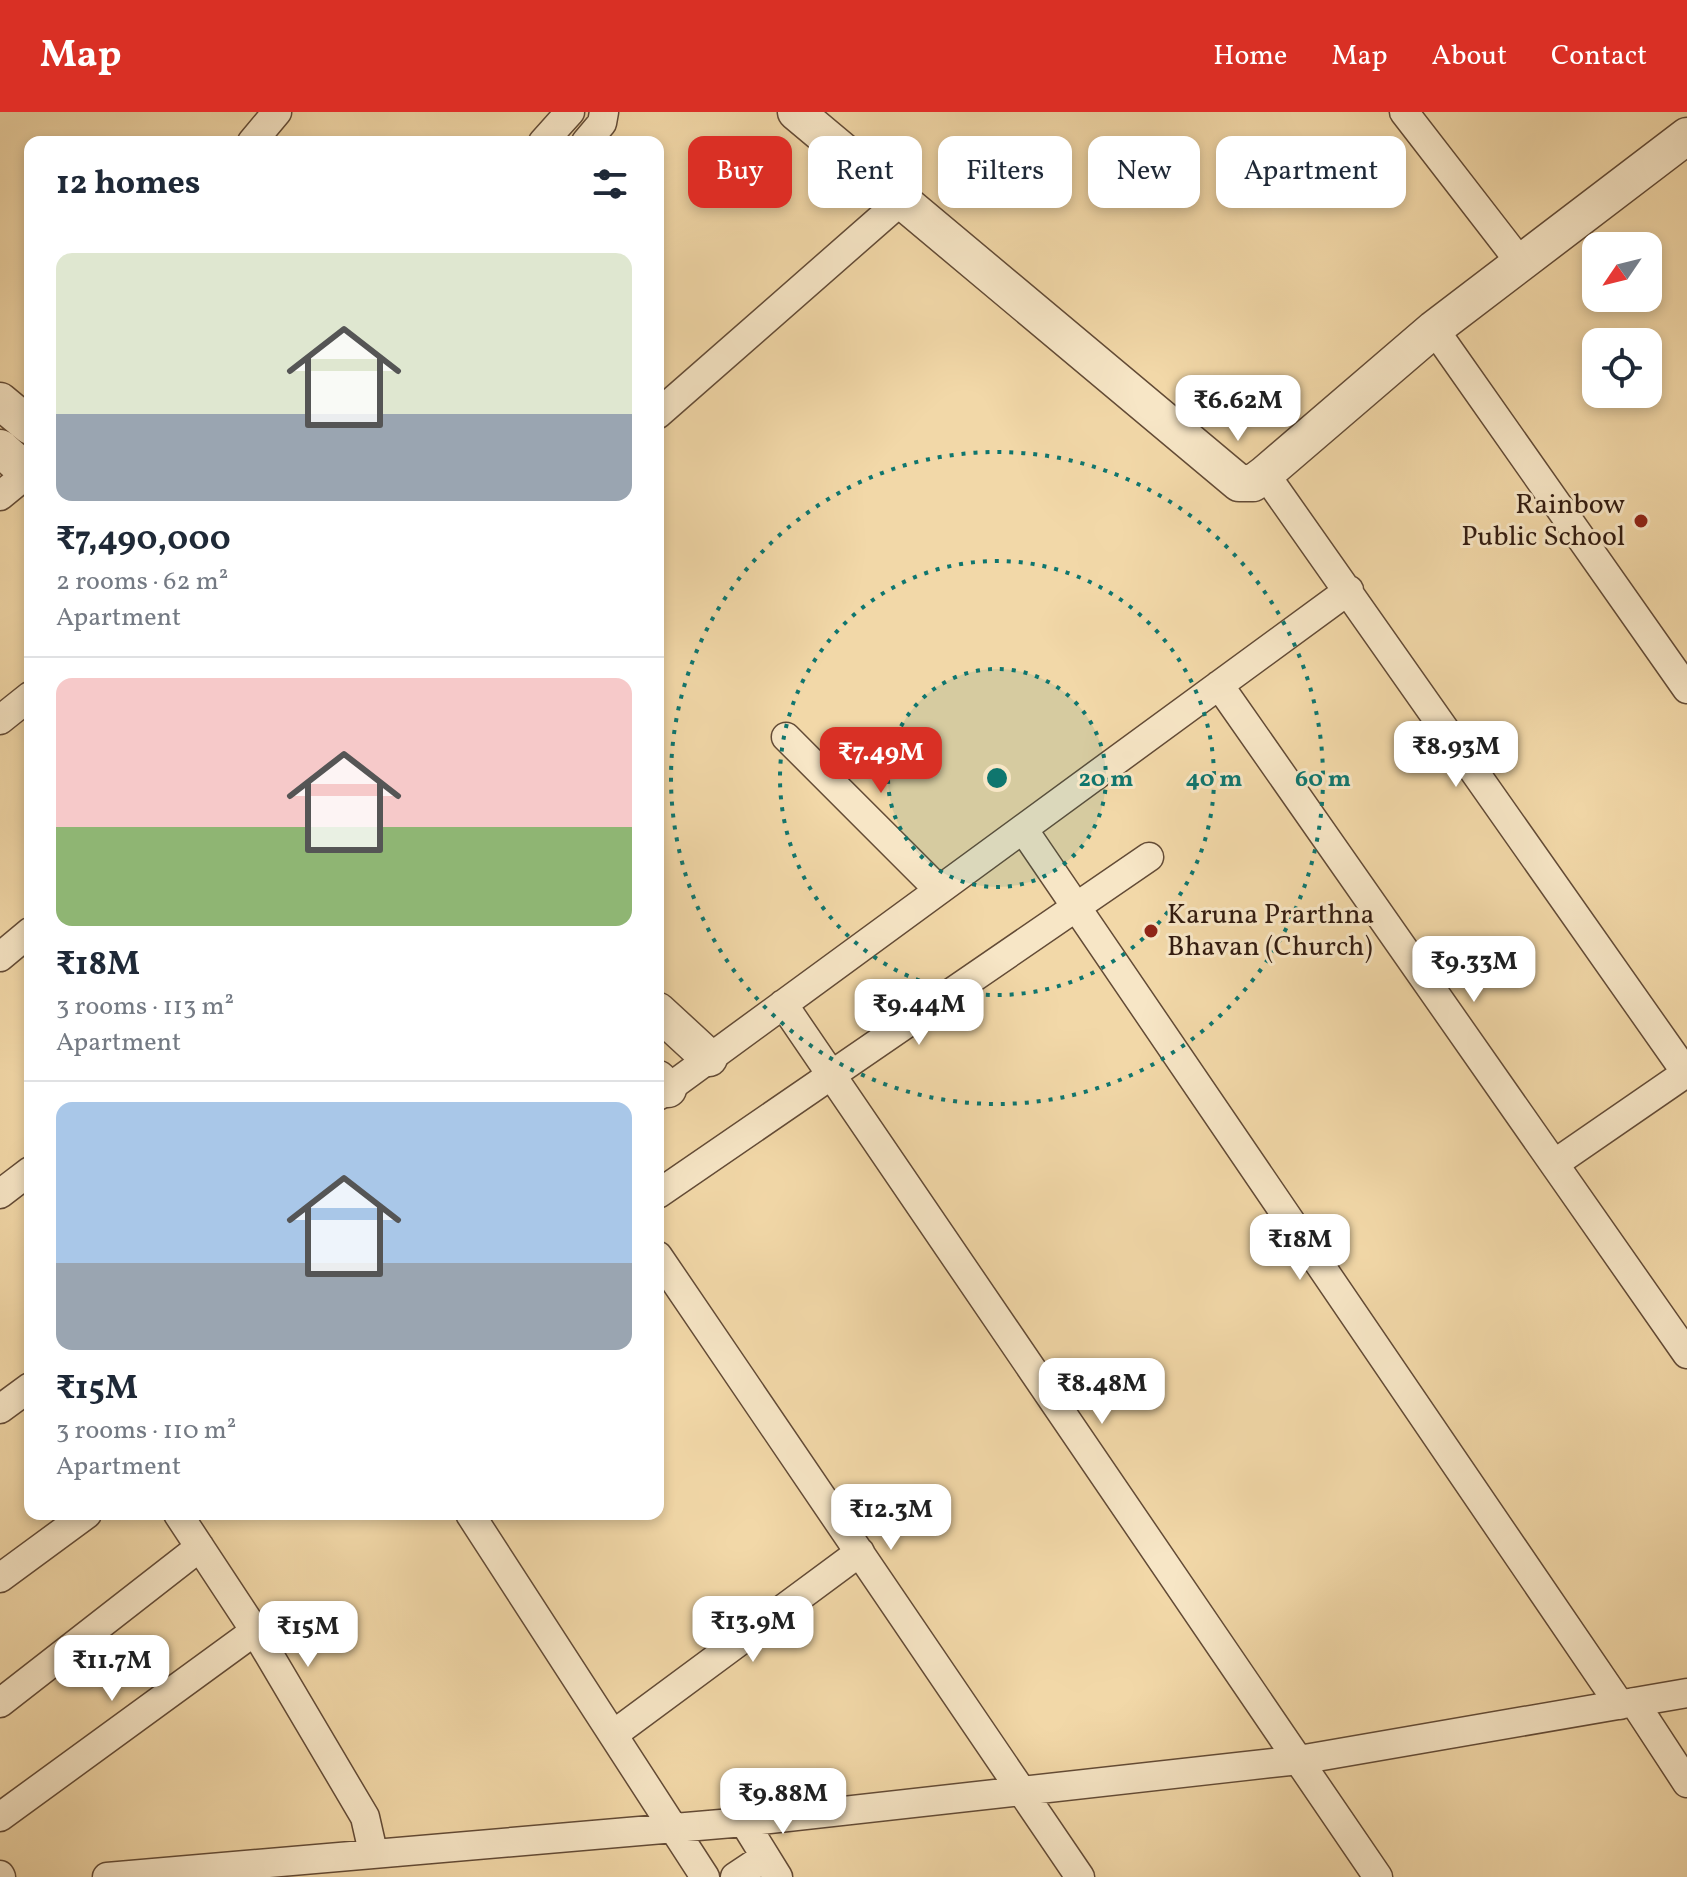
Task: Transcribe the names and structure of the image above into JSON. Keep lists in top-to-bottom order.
{
  "places": ["Rainbow Public School", "Karuna Prarthna Bhavan (Church)"],
  "north": "bottom left",
  "page": {
    "header": "Map",
    "nav": [
      "Home",
      "Map",
      "About",
      "Contact"
    ],
    "chip": [
      "Buy",
      "Rent",
      "Filters",
      "New",
      "Apartment"
    ],
    "heading": "12 homes",
    "list": [
      {
        "name": "₹7,490,000",
        "note": "2 rooms · 62 m² · Apartment"
      },
      {
        "name": "₹18M",
        "note": "3 rooms · 113 m² · Apartment"
      },
      {
        "name": "₹15M",
        "note": "3 rooms · 110 m² · Apartment"
      }
    ],
    "price": [
      "₹6.62M",
      "₹8.93M",
      "₹7.49M",
      "₹9.33M",
      "₹9.44M",
      "₹18M",
      "₹8.48M",
      "₹12.3M",
      "₹13.9M",
      "₹15M",
      "₹11.7M",
      "₹9.88M"
    ]
  },
  "rings": ["20 m", "40 m", "60 m"]
}
